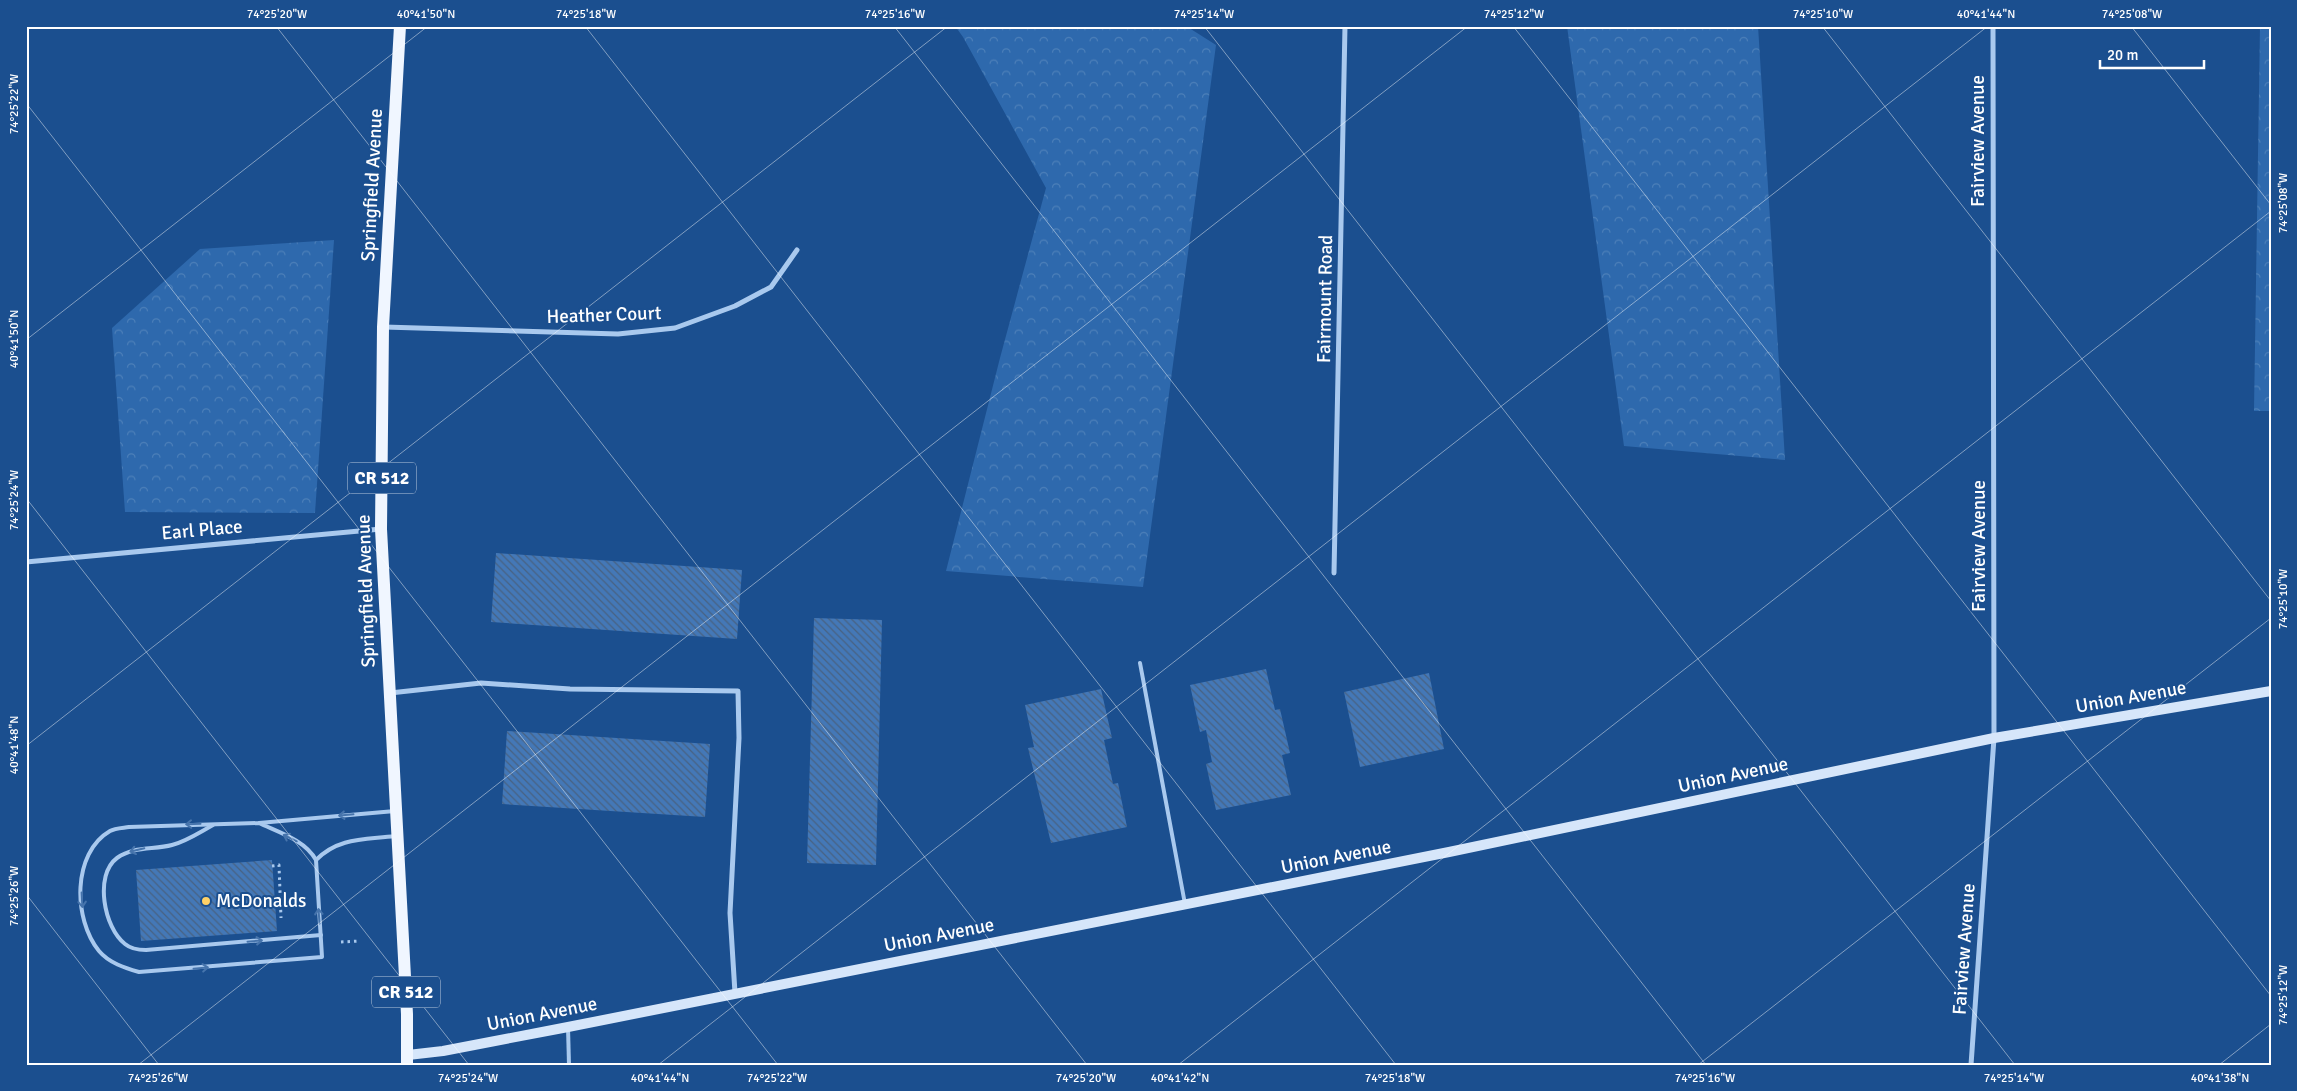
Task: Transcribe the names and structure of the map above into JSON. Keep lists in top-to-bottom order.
{
  "streets": {
    "main road": ["Springfield Avenue", "CR 512", "Union Avenue"],
    "street": [
      "Fairview Avenue",
      "Fairmount Road",
      "Heather Court",
      "Earl Place"
    ]
  },
  "crossings": [
    ["Fairview Avenue", "Union Avenue"],
    ["Springfield Avenue", "Heather Court"],
    ["Springfield Avenue", "Earl Place"],
    ["Springfield Avenue", "Union Avenue"]
  ],
  "places": ["McDonalds"],
  "scale_bar": "20 m",
  "coordinates": [
    "74°25'20\"W",
    "40°41'50\"N",
    "74°25'18\"W",
    "74°25'16\"W",
    "74°25'14\"W",
    "74°25'12\"W",
    "74°25'10\"W",
    "40°41'44\"N",
    "74°25'08\"W",
    "74°25'22\"W",
    "74°25'24\"W",
    "40°41'48\"N",
    "74°25'26\"W",
    "40°41'42\"N",
    "40°41'38\"N"
  ]
}
